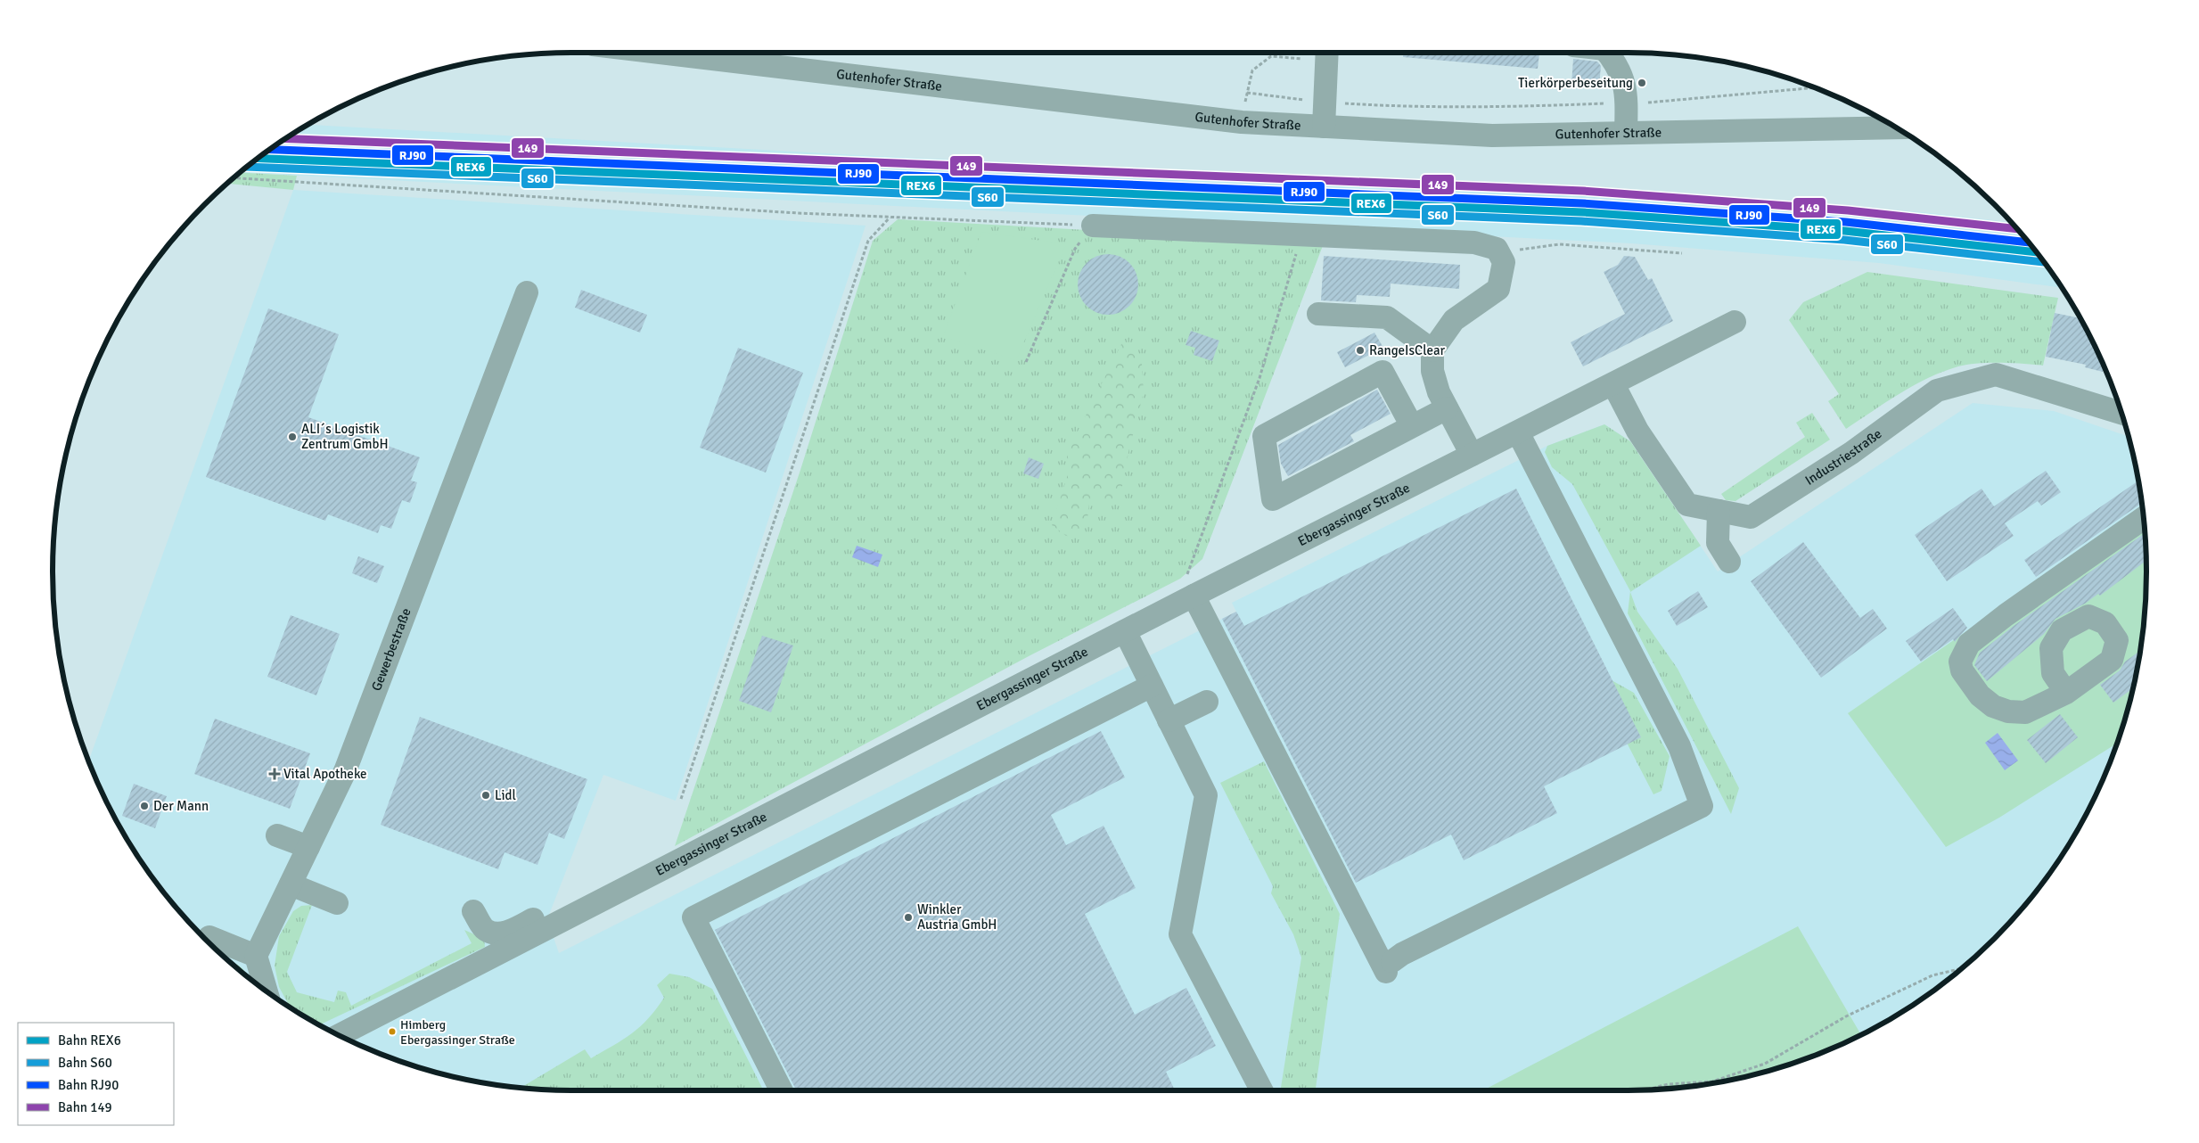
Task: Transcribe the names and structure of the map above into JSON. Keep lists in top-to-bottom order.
{
  "streets": {
    "street": [
      "Gutenhofer Straße",
      "Industriestraße",
      "Ebergassinger Straße",
      "Gewerbestraße"
    ]
  },
  "crossings": [
    ["Industriestraße", "Ebergassinger Straße"]
  ],
  "places": {
    "other": [
      "Tierkörperbeseitung",
      "RangeIsClear",
      "ALI´s Logistik Zentrum GmbH",
      "Lidl",
      "Der Mann",
      "Winkler Austria GmbH",
      "Himberg Ebergassinger Straße"
    ],
    "health": ["Vital Apotheke"]
  },
  "lines": [
    "rail line 149",
    "rail line RJ90",
    "rail line REX6",
    "rail line S60"
  ],
  "legend": [
    "Bahn REX6",
    "Bahn S60",
    "Bahn RJ90",
    "Bahn 149"
  ]
}
